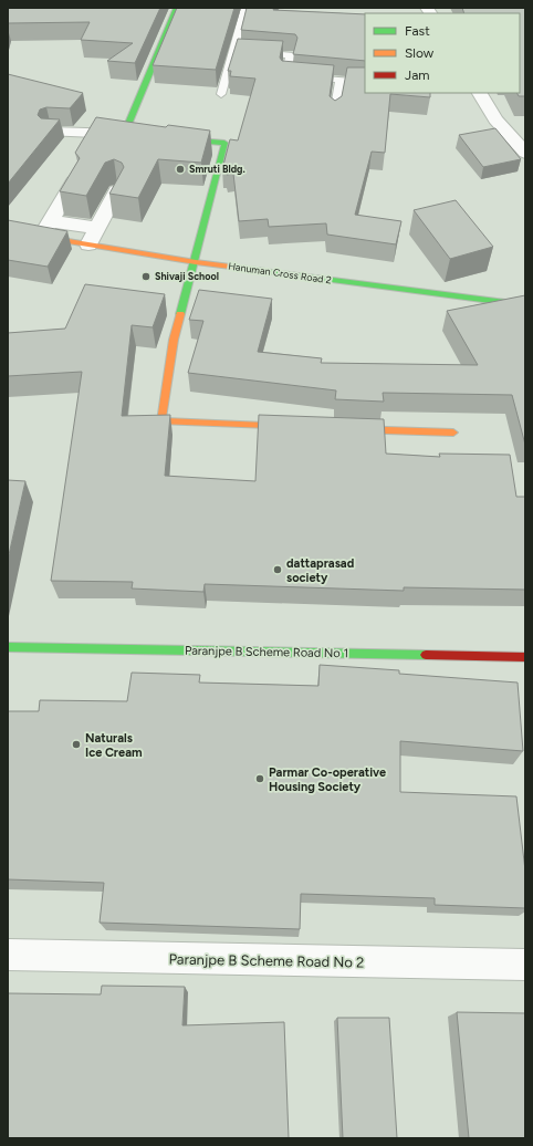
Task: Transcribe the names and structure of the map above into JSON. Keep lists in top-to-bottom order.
{
  "streets": {
    "street": ["Hanuman Cross Road 2", "Paranjpe B Scheme Road No 1", "Paranjpe B Scheme Road No 2"]
  },
  "places": [
    "Smruti Bldg.",
    "Shivaji School",
    "dattaprasad society",
    "Naturals Ice Cream",
    "Parmar Co-operative Housing Society"
  ],
  "legend": ["Fast", "Slow", "Jam"]
}
